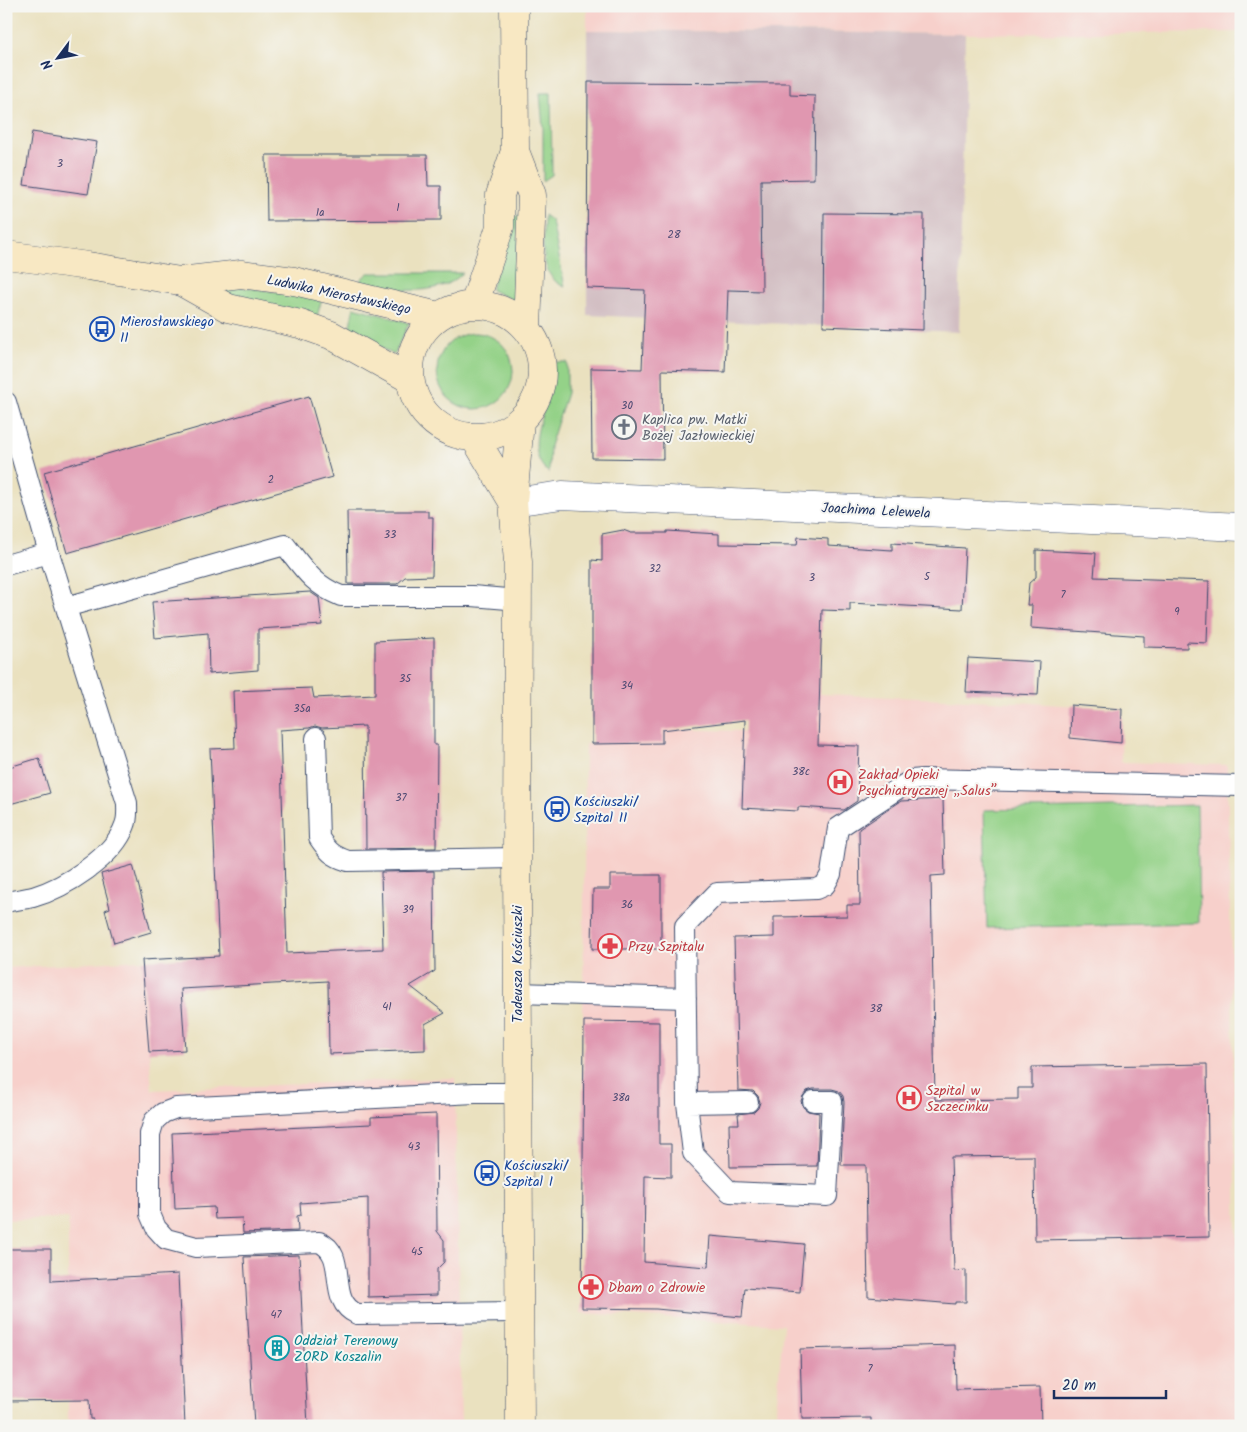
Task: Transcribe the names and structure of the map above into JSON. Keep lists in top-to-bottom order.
{
  "streets": {
    "street": ["Ludwika Mierosławskiego", "Joachima Lelewela", "Tadeusza Kościuszki"]
  },
  "crossings": [
    ["Ludwika Mierosławskiego", "Tadeusza Kościuszki"],
    ["Joachima Lelewela", "Tadeusza Kościuszki"]
  ],
  "places": {
    "bus stop": ["Mierosławskiego II", "Kościuszki/ Szpital II", "Kościuszki/ Szpital I"],
    "church": ["Kaplica pw. Matki Bożej Jazłowieckiej"],
    "hospital": ["Zakład Opieki Psychiatrycznej „Salus”", "Szpital w Szczecinku"],
    "pharmacy": ["Przy Szpitalu", "Dbam o Zdrowie"],
    "building": ["Oddział Terenowy ZORD Koszalin"]
  },
  "house_numbers": [
    "3",
    "1",
    "1a",
    "28",
    "30",
    "2",
    "33",
    "32",
    "5",
    "3",
    "7",
    "9",
    "35",
    "34",
    "35a",
    "38c",
    "37",
    "36",
    "39",
    "41",
    "38",
    "38a",
    "43",
    "45",
    "47",
    "7"
  ],
  "scale_bar": "20 m",
  "north": "bottom left"
}
